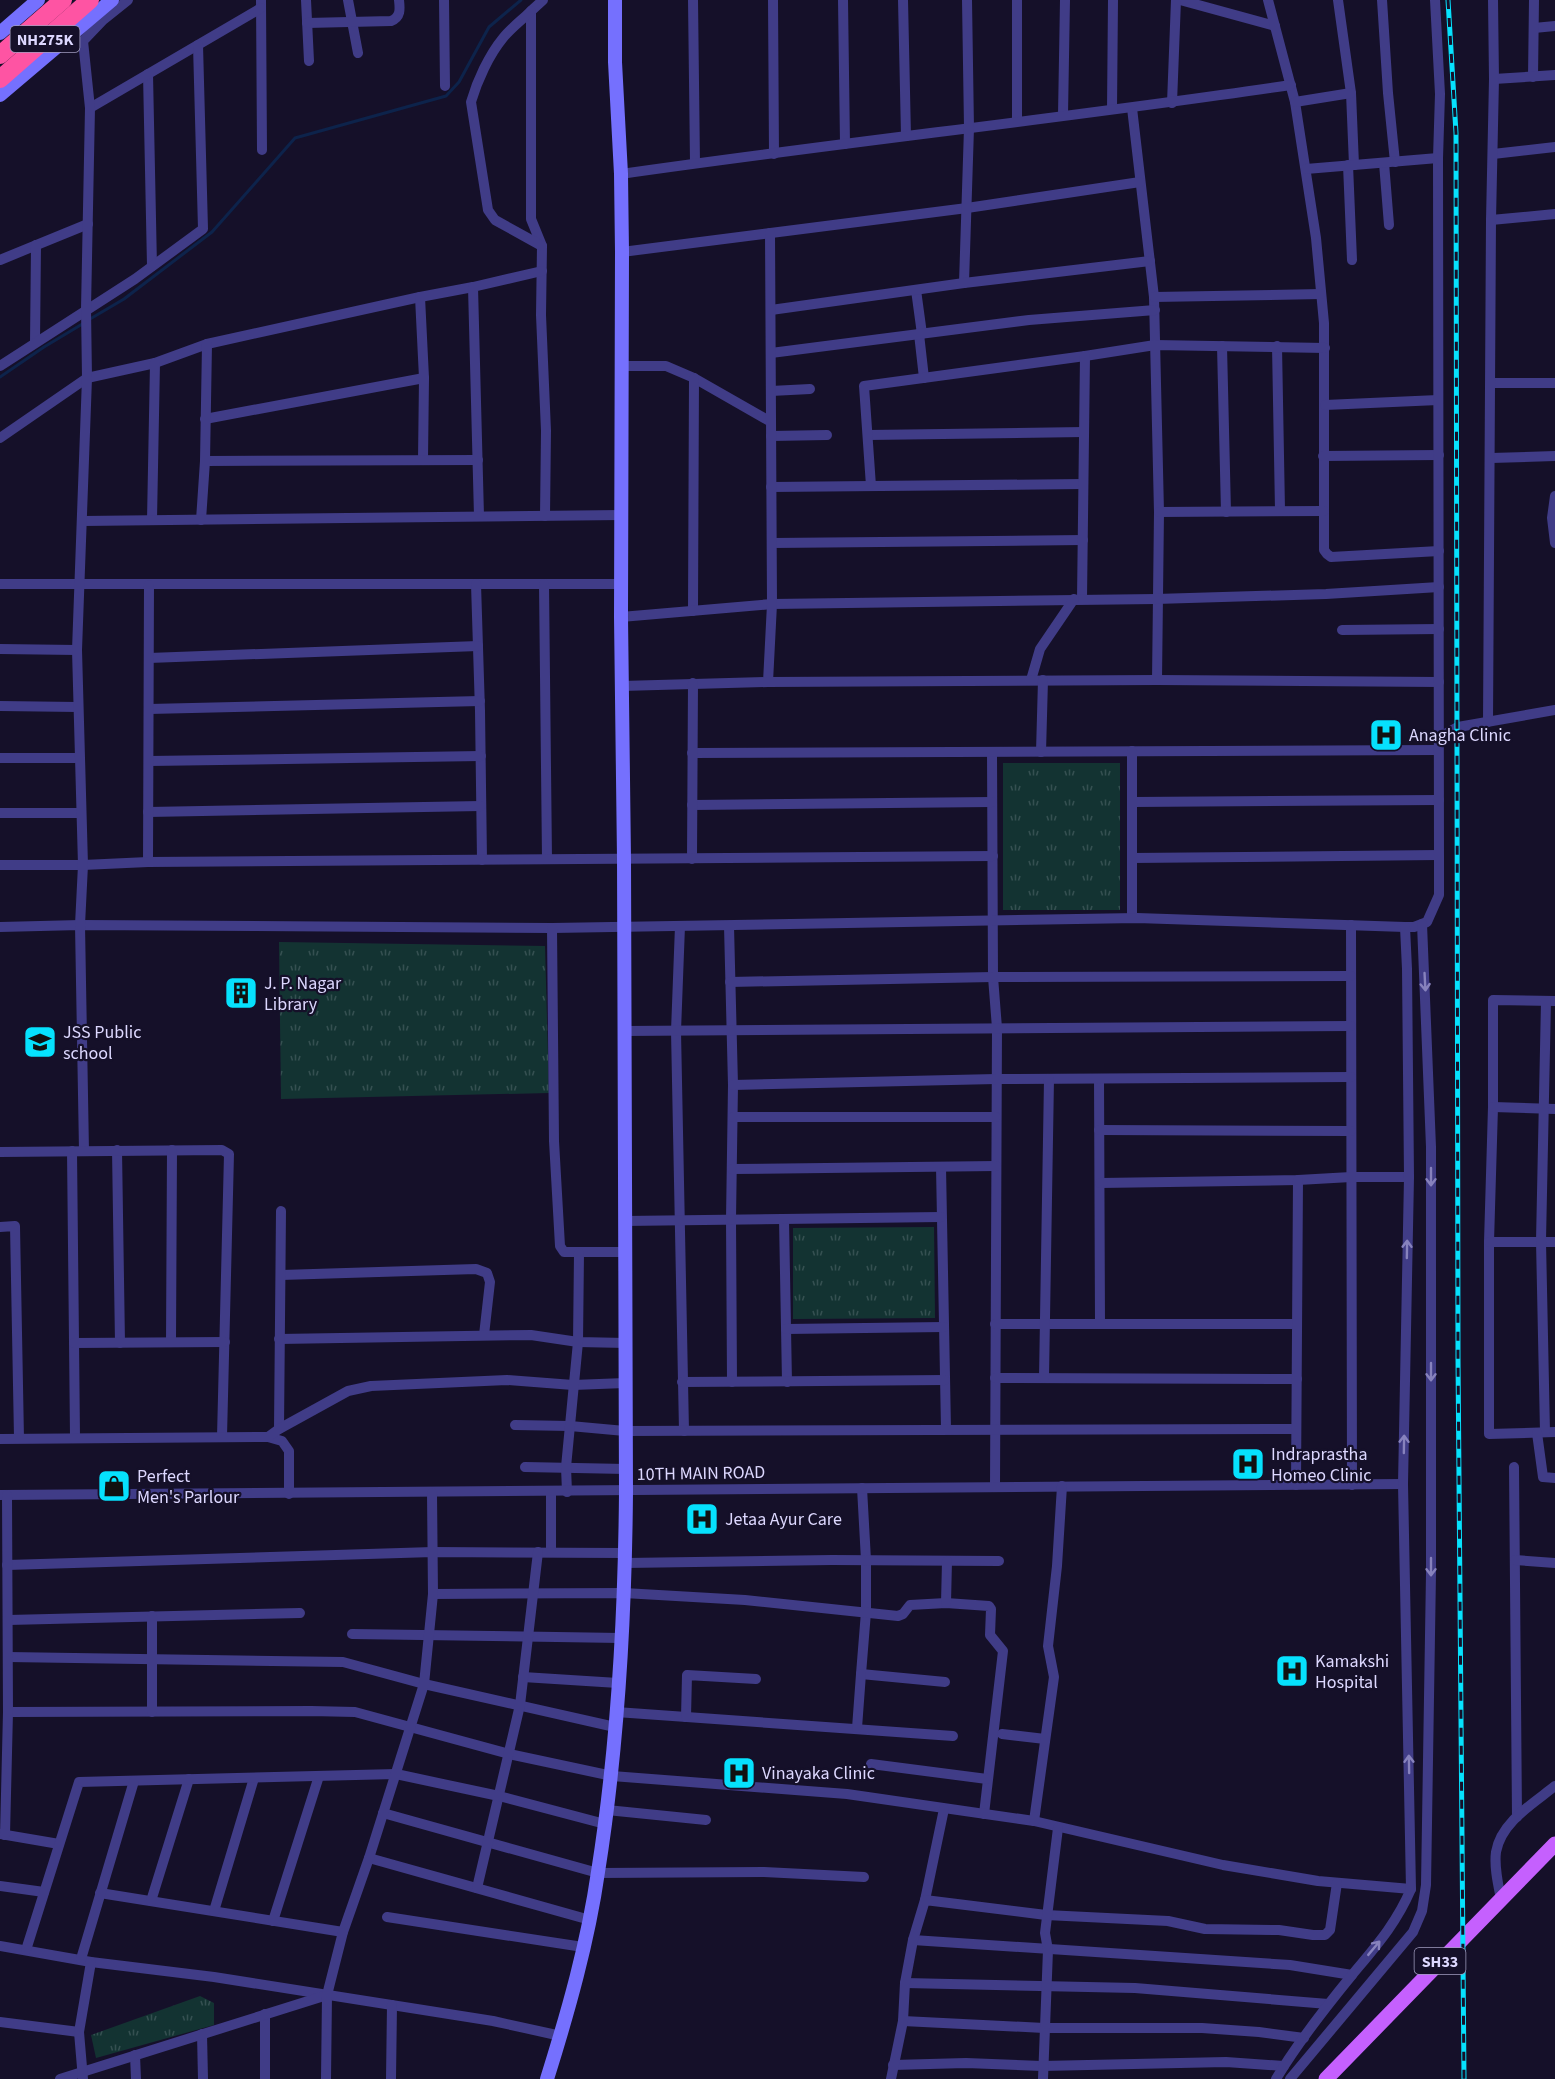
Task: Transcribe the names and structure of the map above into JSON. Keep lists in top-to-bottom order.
{
  "streets": {
    "highway": ["NH275K"],
    "main road": ["SH33"],
    "street": ["10TH MAIN ROAD"]
  },
  "places": {
    "hospital": [
      "Anagha Clinic",
      "Indraprastha Homeo Clinic",
      "Jetaa Ayur Care",
      "Kamakshi Hospital",
      "Vinayaka Clinic"
    ],
    "building": ["J. P. Nagar Library"],
    "school or university": ["JSS Public school"],
    "shop": ["Perfect Men's Parlour"]
  }
}
